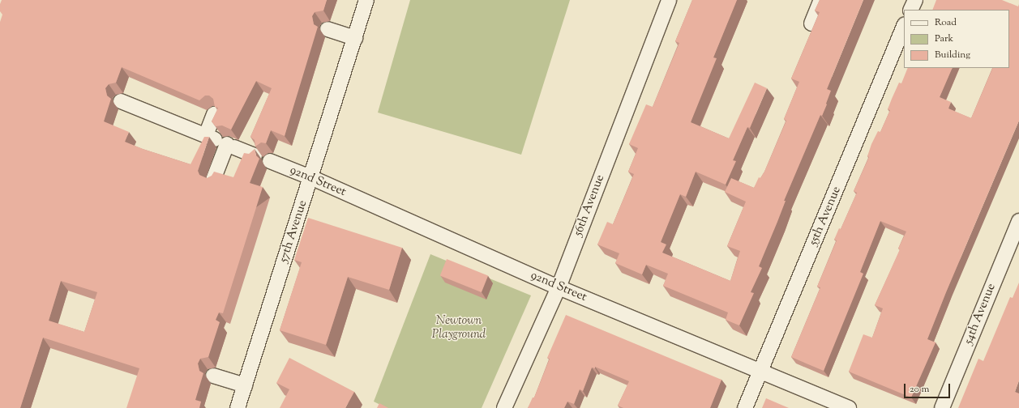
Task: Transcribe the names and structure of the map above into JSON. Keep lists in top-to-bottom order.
{
  "streets": {
    "street": [
      "92nd Street",
      "56th Avenue",
      "55th Avenue",
      "57th Avenue",
      "54th Avenue"
    ]
  },
  "crossings": [
    ["92nd Street", "56th Avenue"],
    ["92nd Street", "55th Avenue"],
    ["92nd Street", "57th Avenue"]
  ],
  "parks": ["Newtown Playground"],
  "legend": ["Road", "Park", "Building"],
  "scale_bar": "20 m"
}
